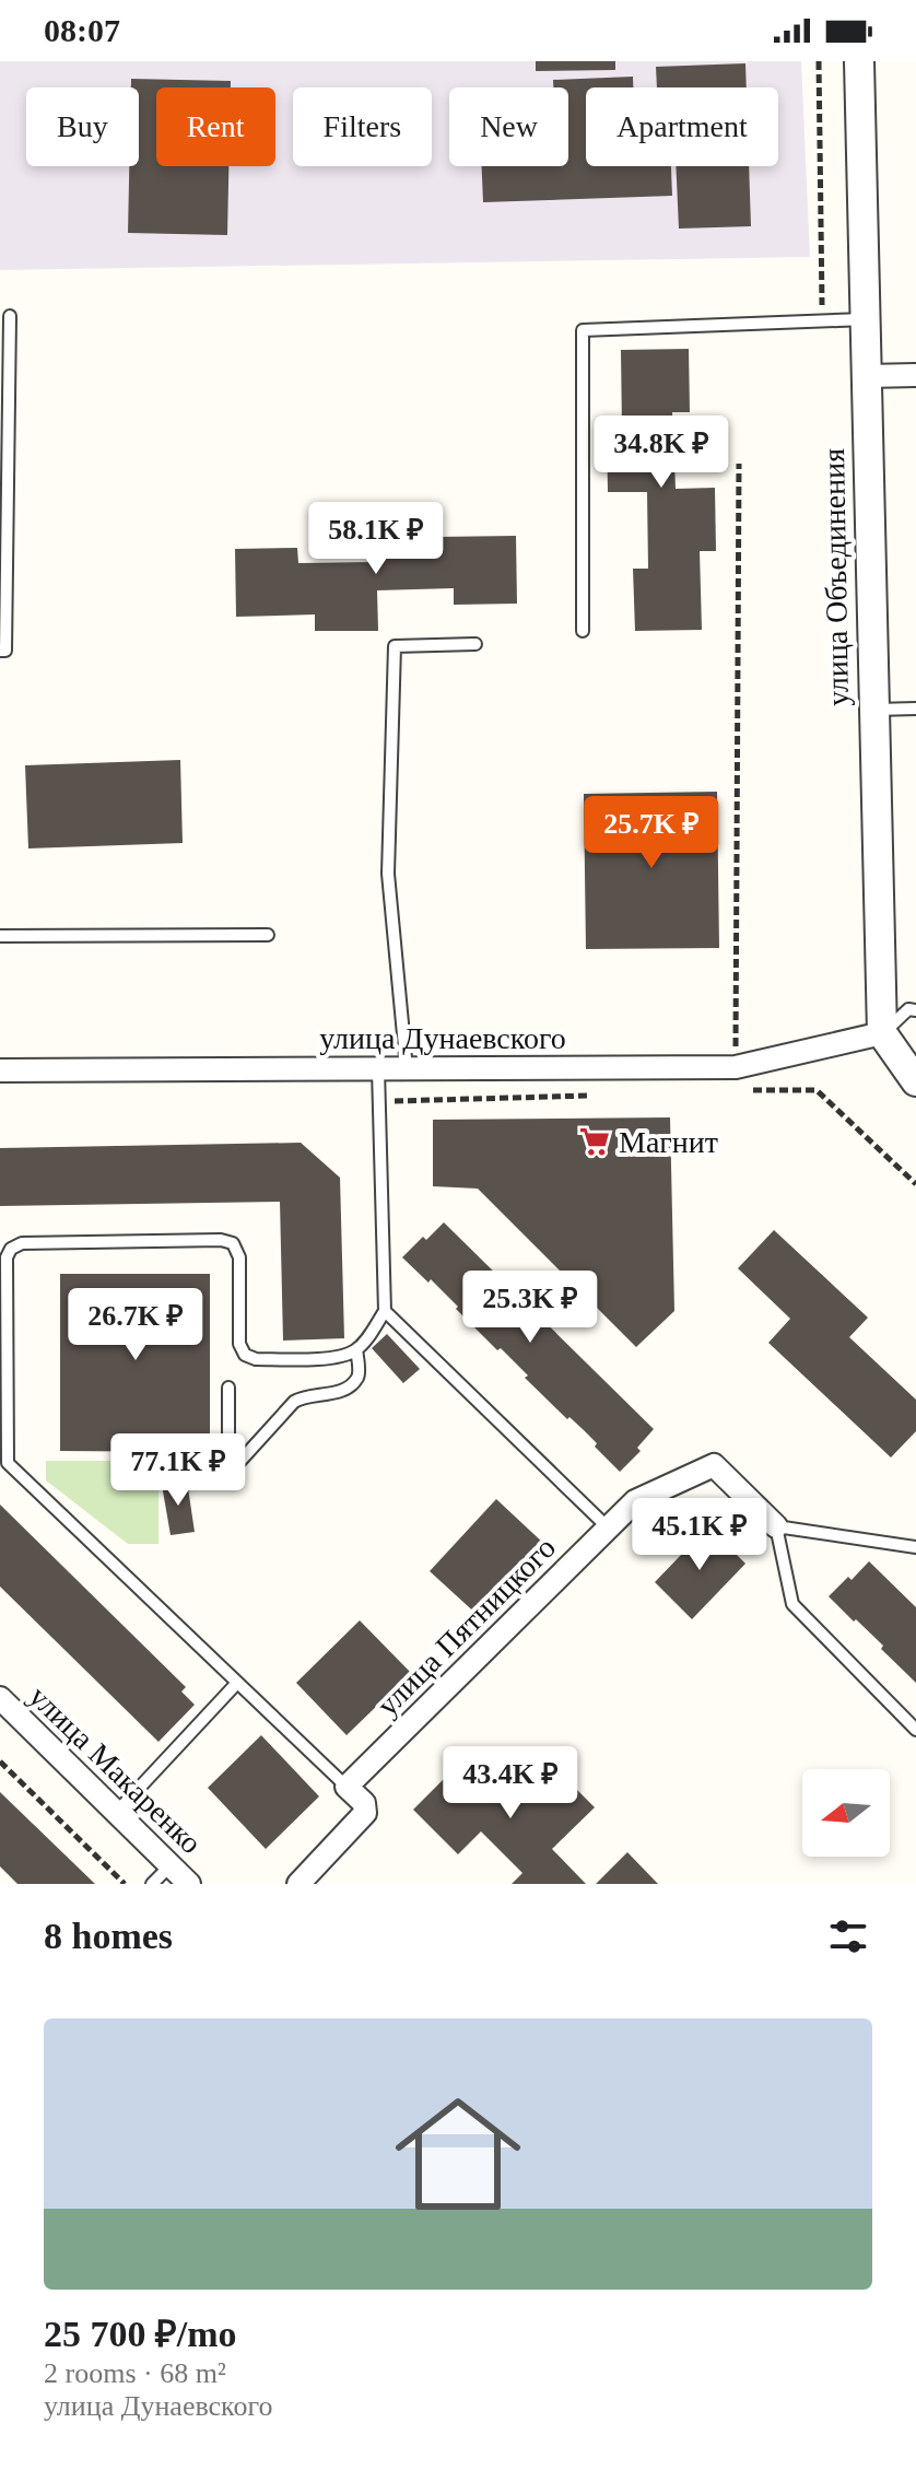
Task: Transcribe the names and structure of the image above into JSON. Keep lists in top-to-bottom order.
{
  "streets": {
    "street": [
      "улица Объединения",
      "улица Дунаевского",
      "улица Пятницкого",
      "улица Макаренко"
    ]
  },
  "crossings": [
    ["улица Объединения", "улица Дунаевского"]
  ],
  "places": {
    "supermarket": ["Магнит"]
  },
  "north": "left",
  "page": {
    "status": "08:07",
    "chip": [
      "Buy",
      "Rent",
      "Filters",
      "New",
      "Apartment"
    ],
    "price": [
      "34.8K ₽",
      "58.1K ₽",
      "25.7K ₽",
      "25.3K ₽",
      "26.7K ₽",
      "77.1K ₽",
      "45.1K ₽",
      "43.4K ₽"
    ],
    "heading": "8 homes",
    "list": [
      {
        "name": "25 700 ₽/mo",
        "note": "2 rooms · 68 m² · улица Дунаевского"
      }
    ]
  }
}
